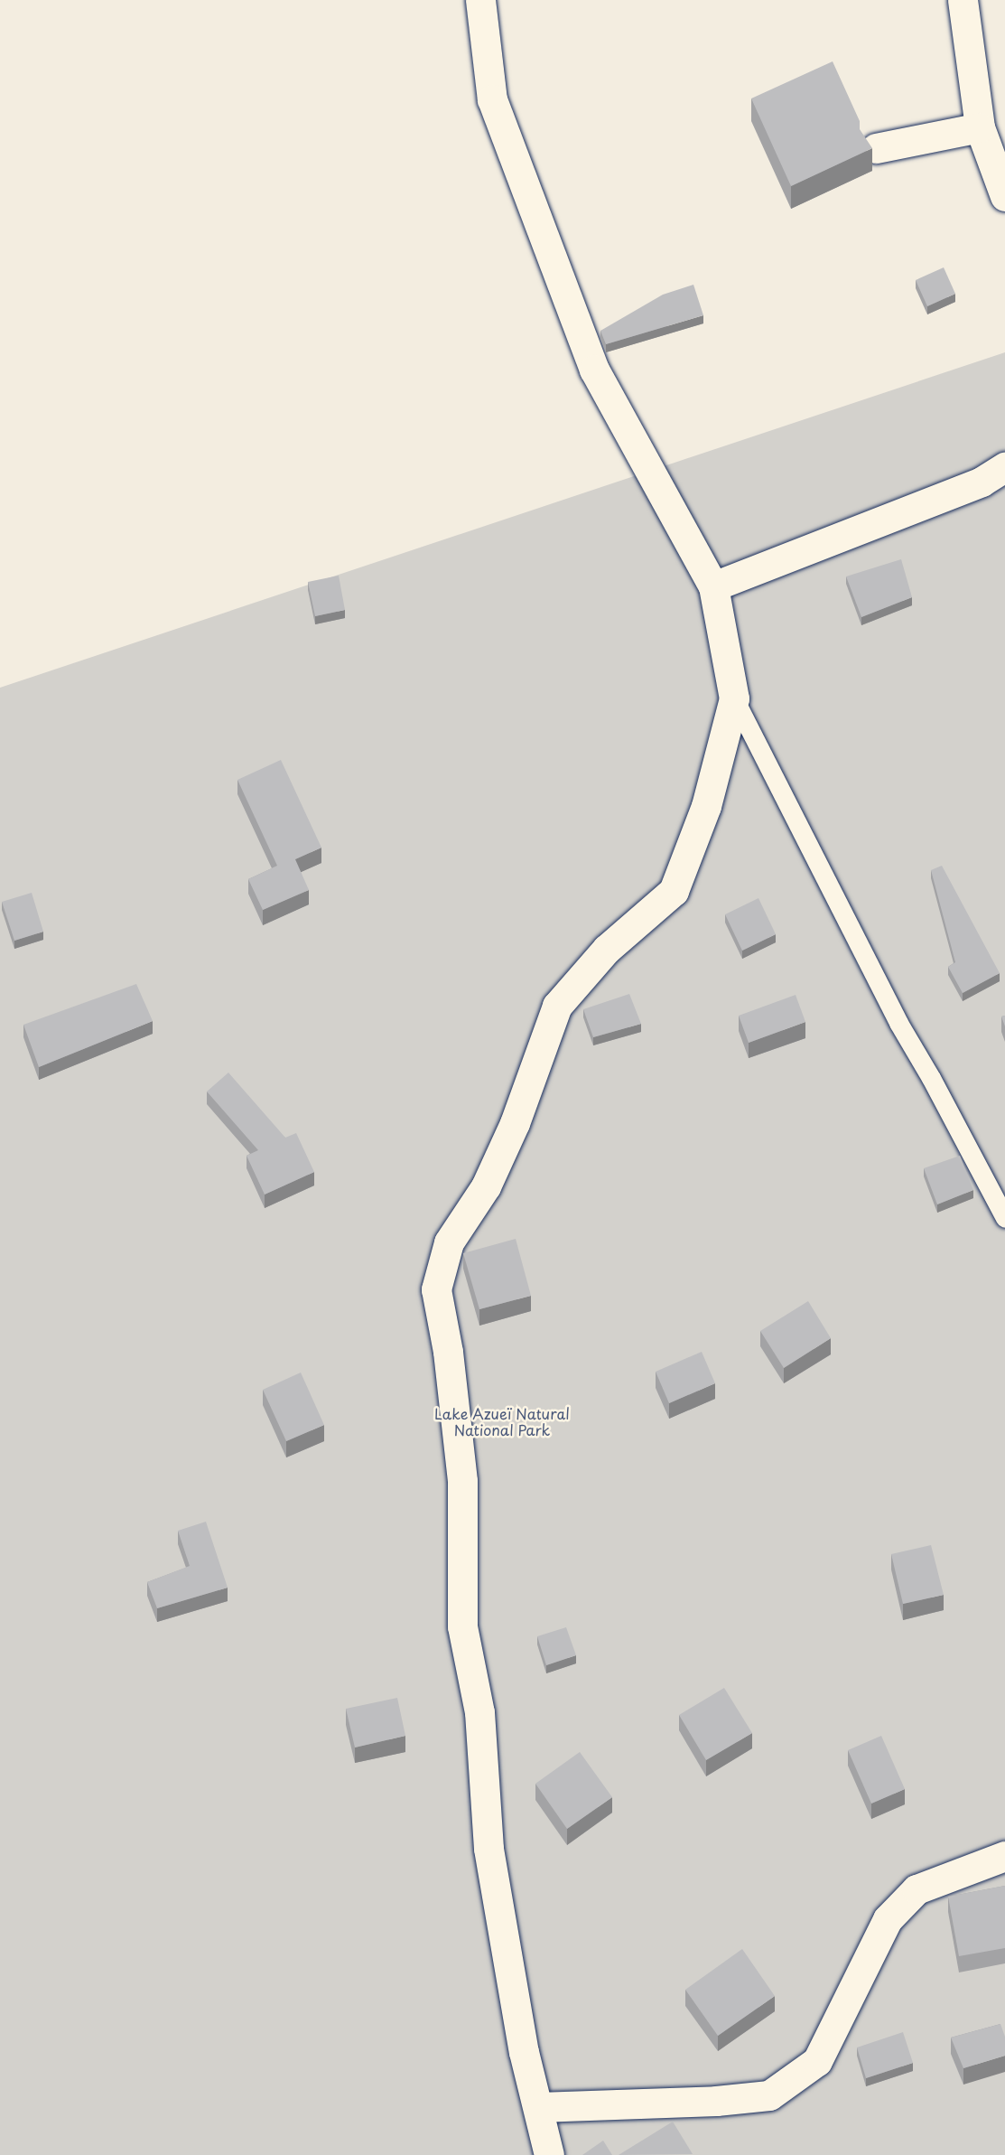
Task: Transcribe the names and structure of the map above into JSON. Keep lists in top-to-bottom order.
{
  "parks": ["Lake Azueï Natural National Park"]
}
